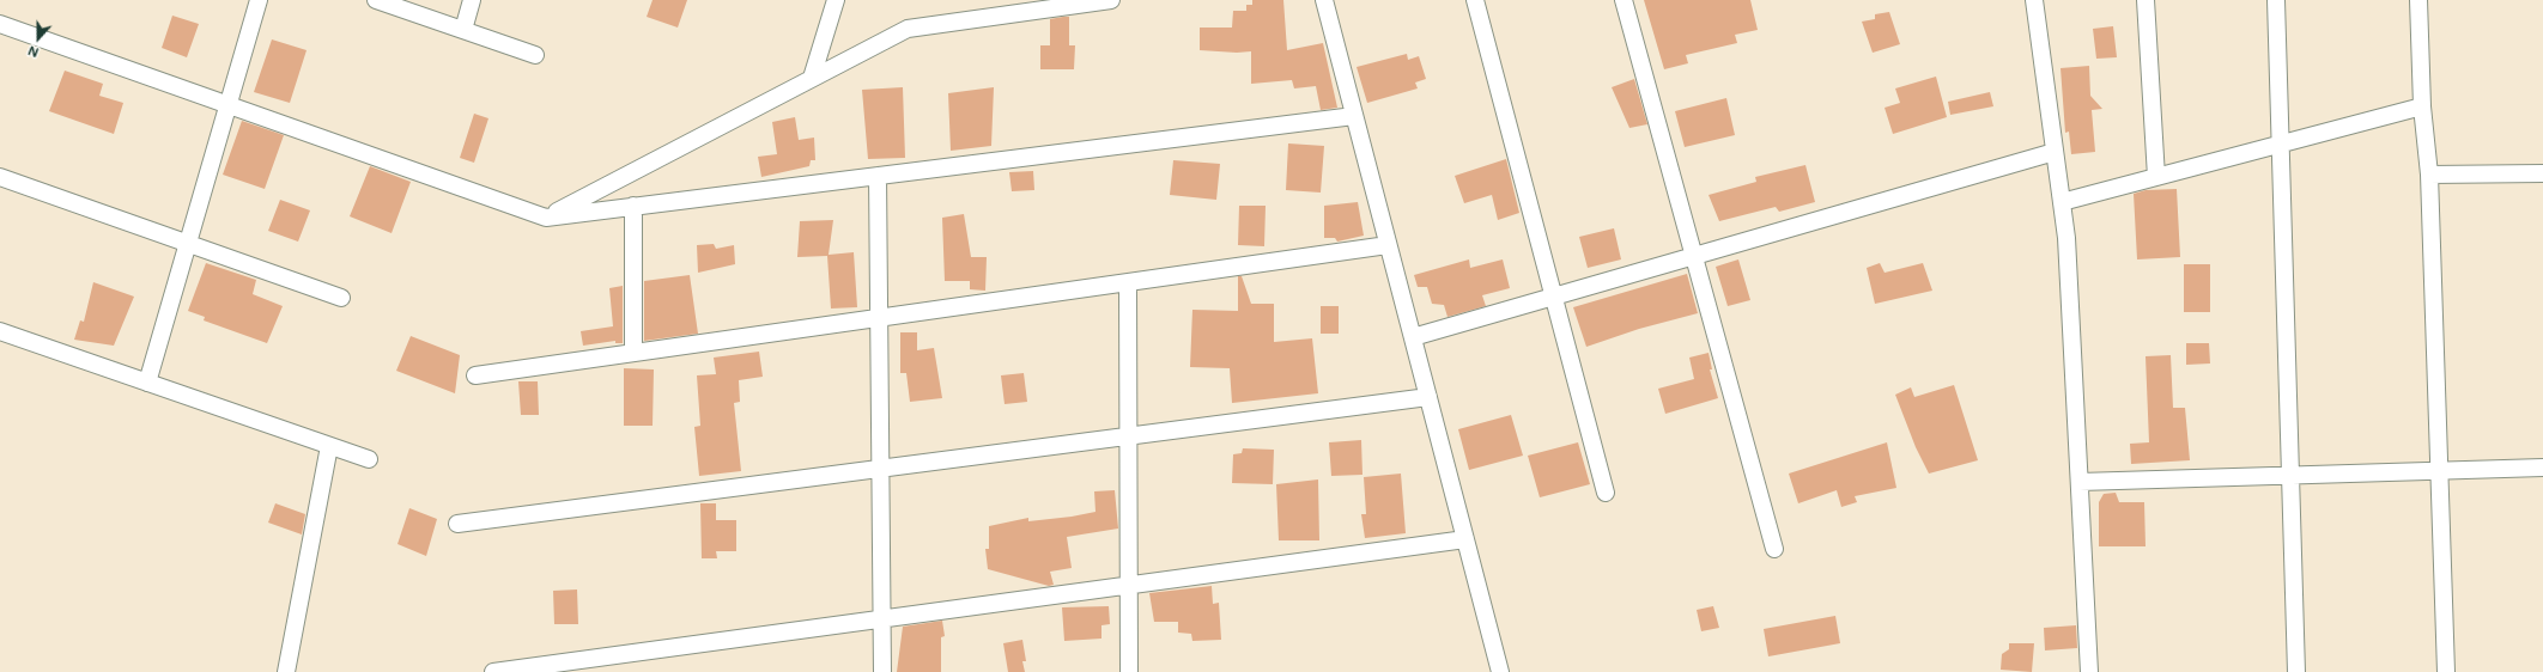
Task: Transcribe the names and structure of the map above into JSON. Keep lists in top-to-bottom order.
{
  "north": "bottom"
}
